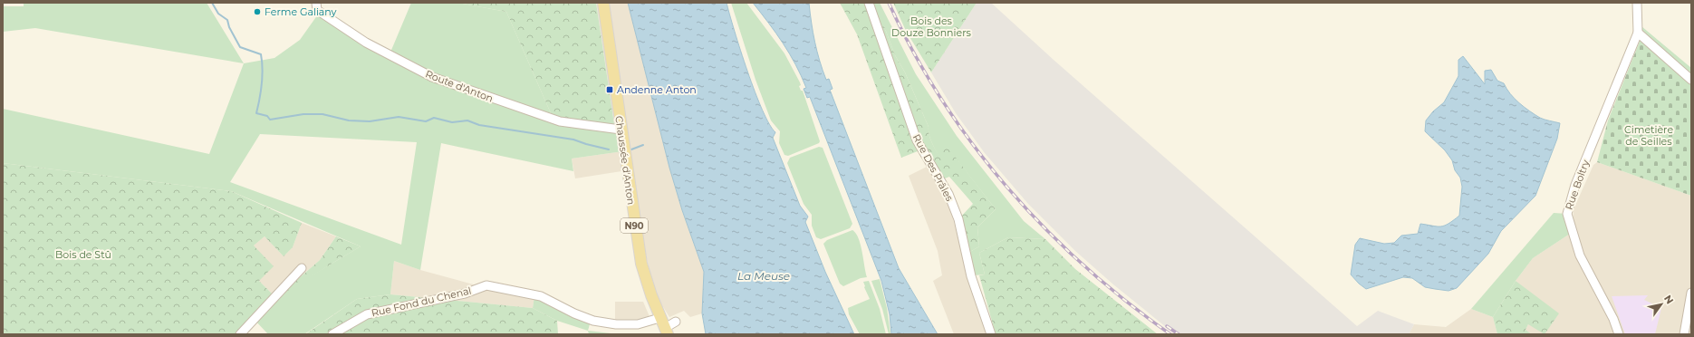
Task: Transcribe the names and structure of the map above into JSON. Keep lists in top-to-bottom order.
{
  "streets": {
    "main road": ["Chaussée d'Anton", "N90"],
    "street": [
      "Route d'Anton",
      "Rue Des Prâles",
      "Rue Boltry",
      "Rue Fond du Chenal"
    ]
  },
  "crossings": [
    ["Route d'Anton", "Chaussée d'Anton"],
    ["Chaussée d'Anton", "Rue Fond du Chenal"]
  ],
  "water": ["La Meuse"],
  "parks": ["Bois des Douze Bonniers", "Cimetière de Seilles", "Bois de Stû"],
  "places": {
    "other": ["Ferme Galiany"],
    "transit": ["Andenne Anton"]
  },
  "north": "top right"
}
